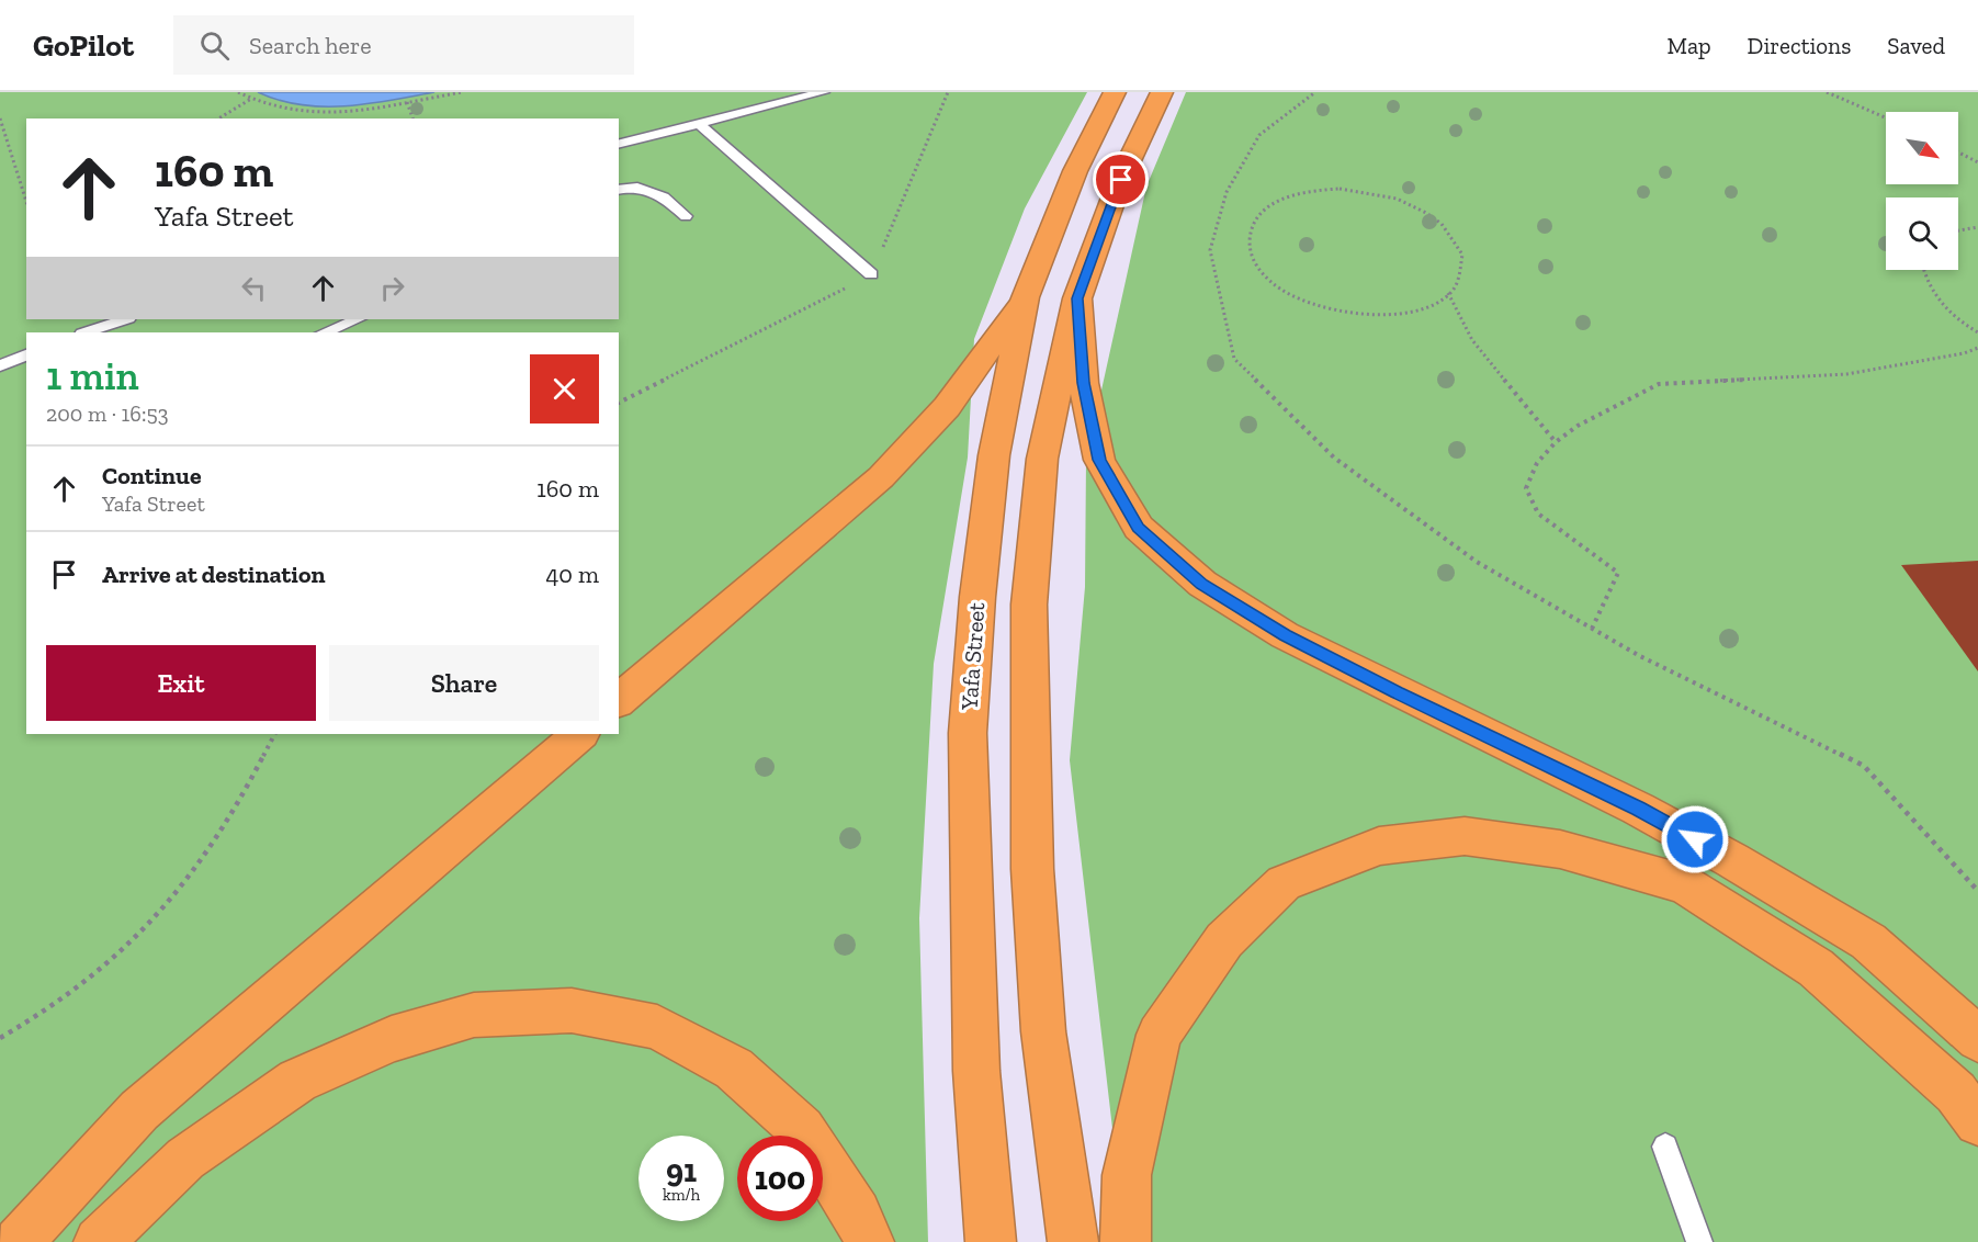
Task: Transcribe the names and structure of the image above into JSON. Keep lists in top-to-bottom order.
{
  "streets": {
    "highway": ["Yafa Street"]
  },
  "north": "bottom right",
  "page": {
    "header": "GoPilot",
    "search": "Search here",
    "nav": ["Map", "Directions", "Saved"],
    "turn": ["160 m", "Yafa Street"],
    "heading": ["1 min", "200 m · 16:53"],
    "list": [
      {
        "name": "Continue",
        "note": "Yafa Street",
        "value": "160 m"
      },
      {
        "name": "Arrive at destination",
        "value": "40 m"
      }
    ],
    "buttons": ["Exit", "Share"],
    "speed": "91 km/h",
    "limit": "100"
  }
}
